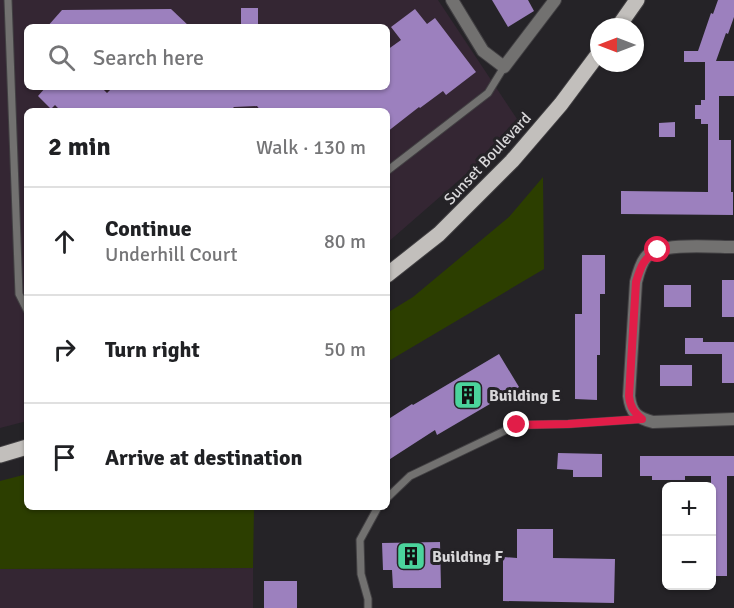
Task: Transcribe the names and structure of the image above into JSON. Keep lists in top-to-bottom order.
{
  "streets": {
    "main road": ["Sunset Boulevard"]
  },
  "places": {
    "building": ["Building E", "Building F"]
  },
  "north": "left",
  "page": {
    "search": "Search here",
    "heading": ["2 min", "Walk · 130 m"],
    "list": [
      ["Continue", "Underhill Court", "80 m"],
      ["Turn right", "50 m"],
      "Arrive at destination"
    ],
    "map_buttons": ["+", "−"]
  }
}
